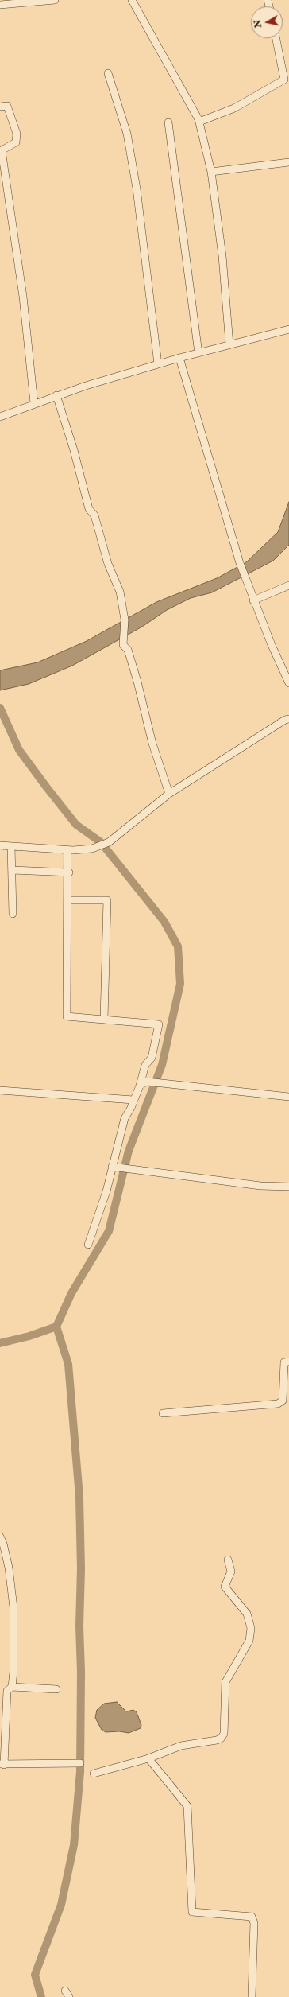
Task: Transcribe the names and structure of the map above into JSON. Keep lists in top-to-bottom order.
{
  "north": "left"
}
